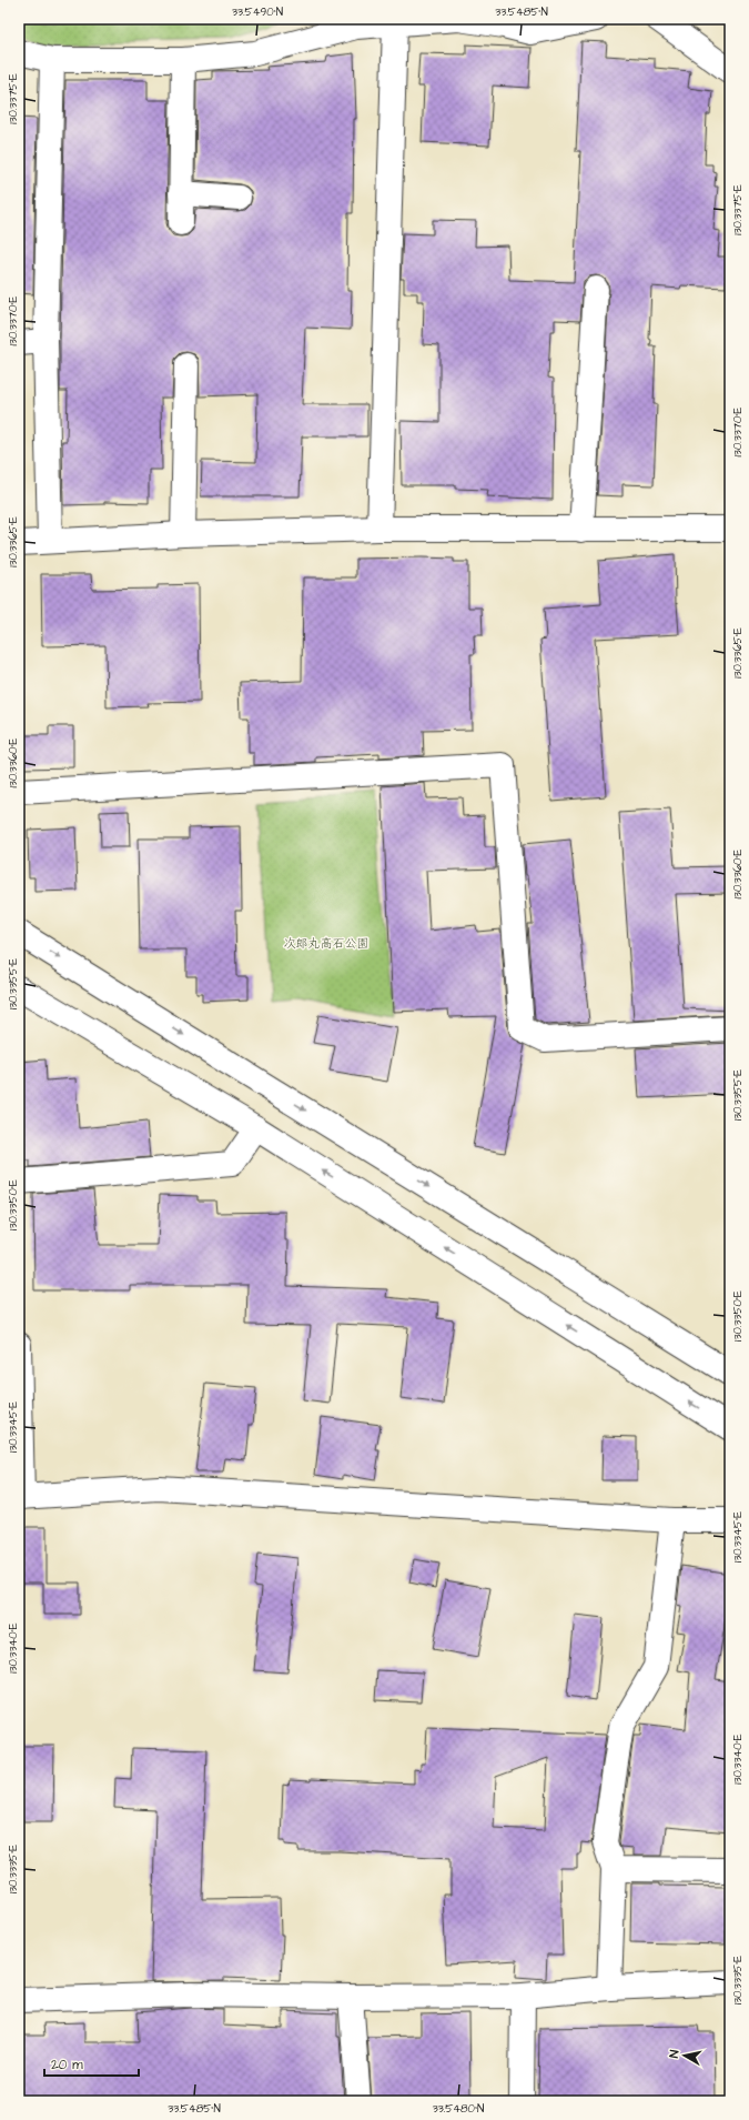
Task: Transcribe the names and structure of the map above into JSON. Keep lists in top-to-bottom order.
{
  "parks": ["次郎丸高石公園"],
  "scale_bar": "20 m",
  "north": "left",
  "coordinates": [
    "33.5490°N",
    "33.5485°N",
    "130.3375°E",
    "130.3370°E",
    "130.3365°E",
    "130.3360°E",
    "130.3355°E",
    "130.3350°E",
    "130.3345°E",
    "130.3340°E",
    "130.3335°E",
    "33.5480°N"
  ]
}
